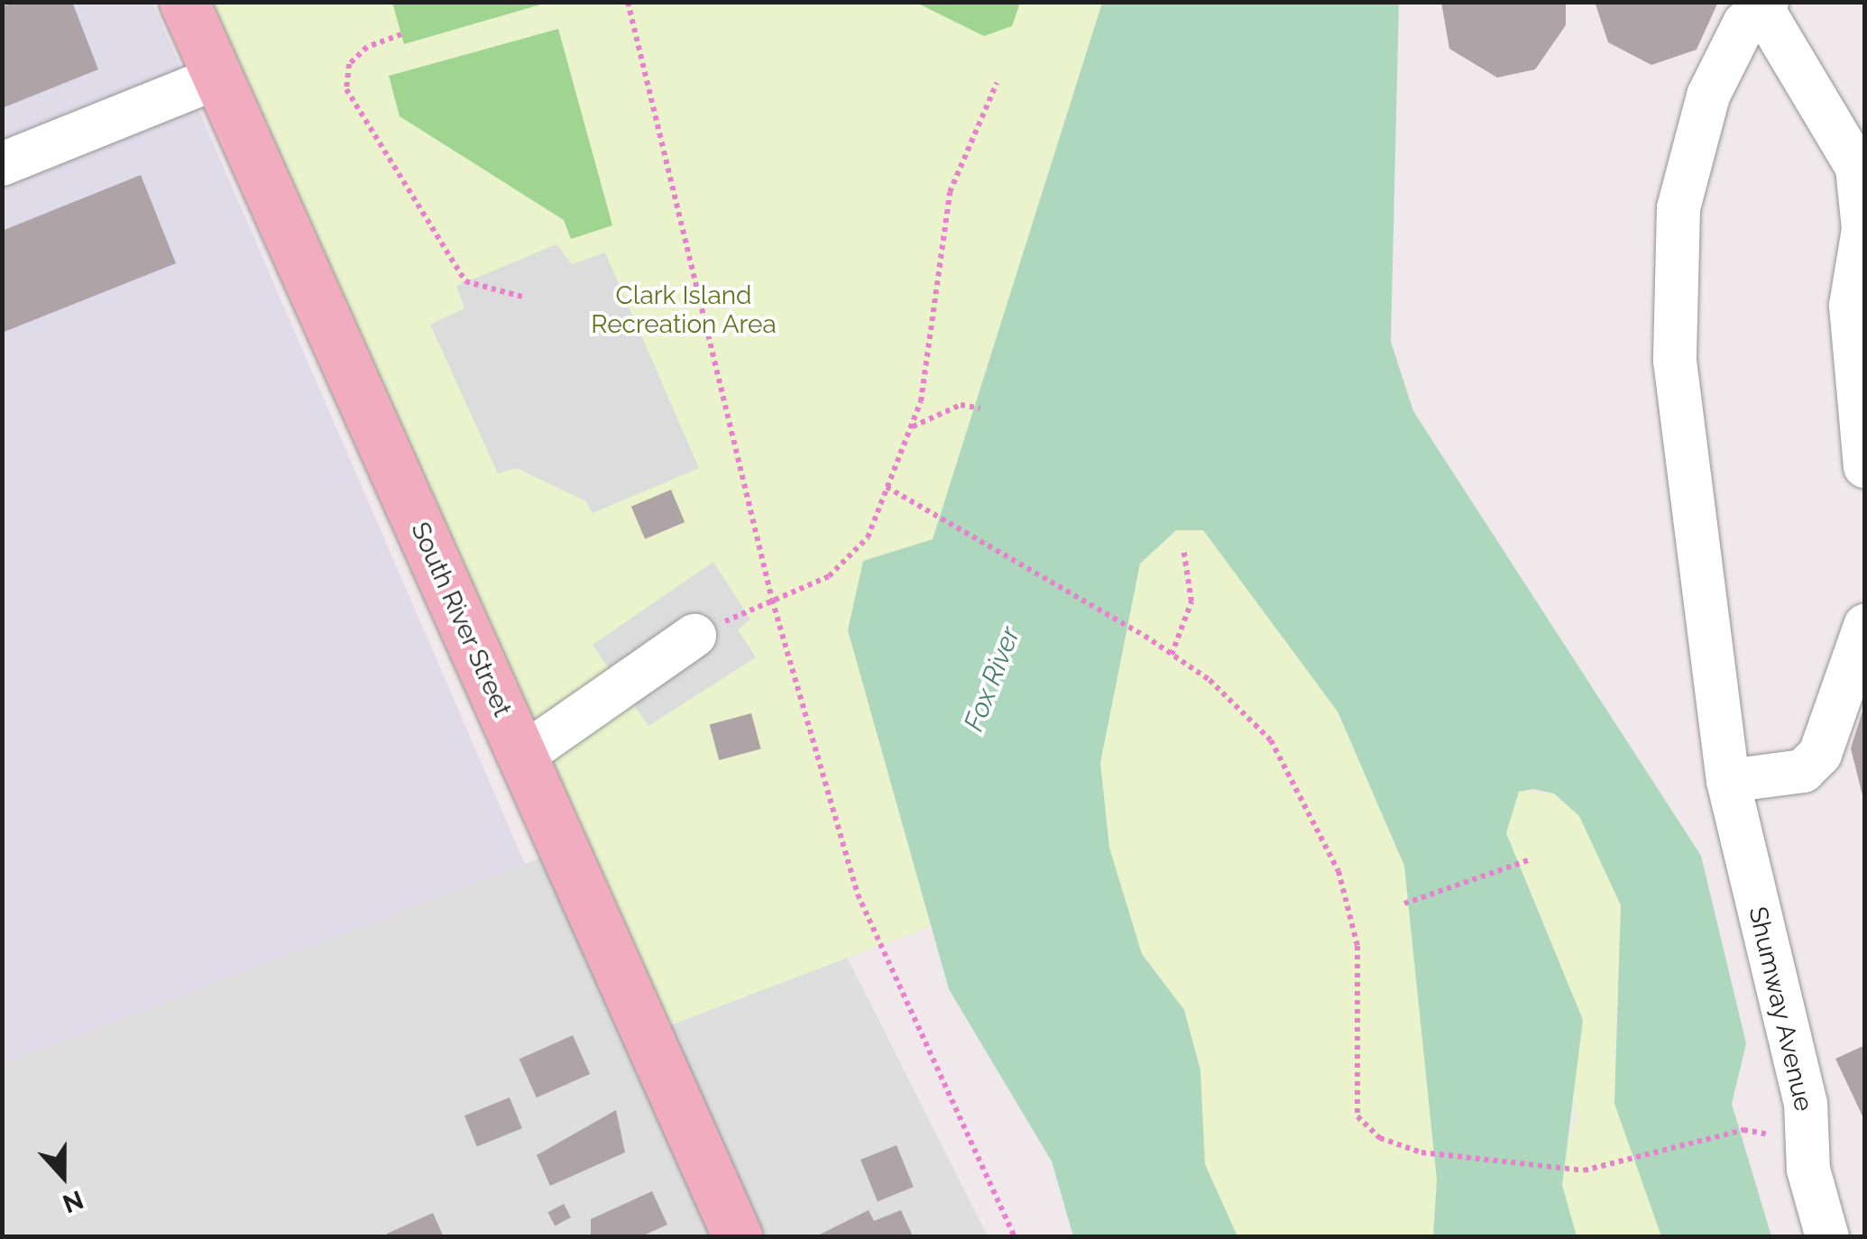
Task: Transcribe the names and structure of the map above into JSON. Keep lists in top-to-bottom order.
{
  "streets": {
    "main road": ["South River Street"],
    "street": ["Shumway Avenue"]
  },
  "water": ["Fox River"],
  "parks": ["Clark Island Recreation Area"],
  "north": "bottom"
}
